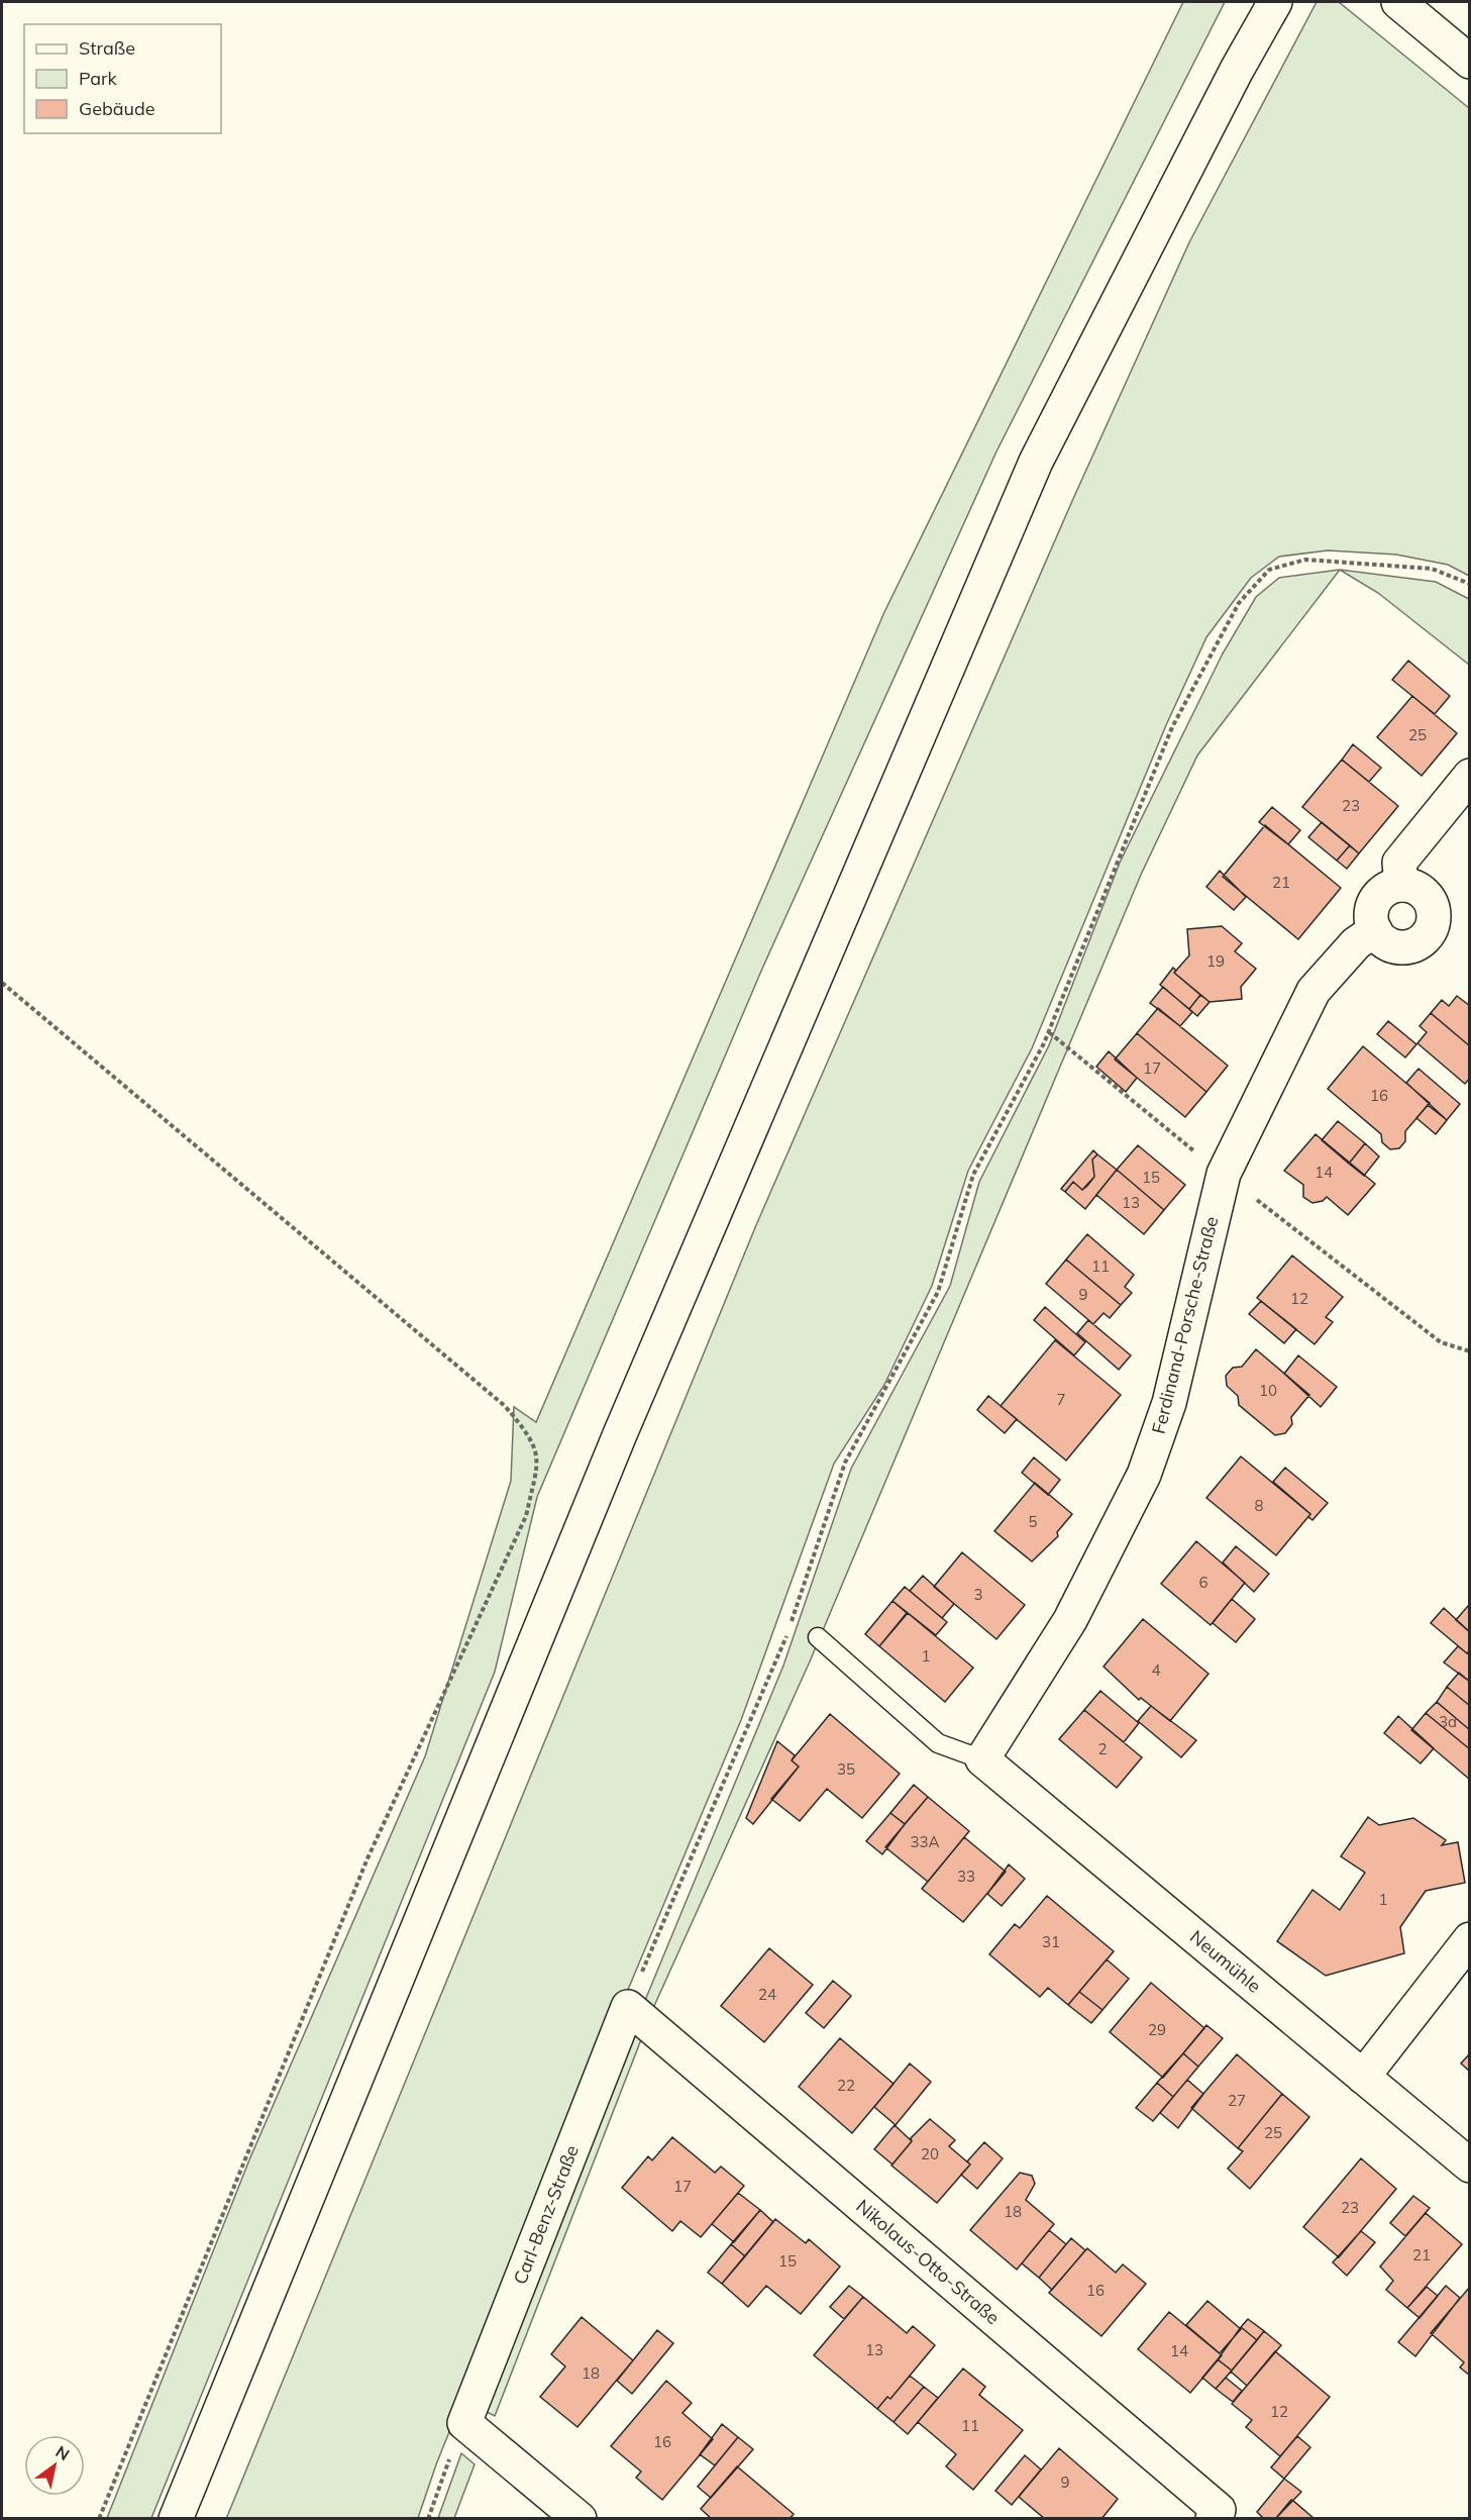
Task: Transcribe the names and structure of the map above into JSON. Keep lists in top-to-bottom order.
{
  "streets": {
    "street": [
      "Ferdinand-Porsche-Straße",
      "Neumühle",
      "Carl-Benz-Straße",
      "Nikolaus-Otto-Straße"
    ]
  },
  "crossings": [
    ["Ferdinand-Porsche-Straße", "Neumühle"],
    ["Carl-Benz-Straße", "Nikolaus-Otto-Straße"]
  ],
  "house_numbers": [
    "25",
    "23",
    "21",
    "19",
    "17",
    "16",
    "14",
    "15",
    "13",
    "11",
    "9",
    "12",
    "10",
    "7",
    "8",
    "5",
    "6",
    "3",
    "1",
    "4",
    "3a",
    "2",
    "35",
    "33A",
    "33",
    "1",
    "31",
    "24",
    "29",
    "22",
    "27",
    "25",
    "20",
    "17",
    "23",
    "18",
    "21",
    "15",
    "16",
    "13",
    "14",
    "18",
    "12",
    "11",
    "16",
    "9"
  ],
  "legend": ["Straße", "Park", "Gebäude"],
  "north": "top right"
}
